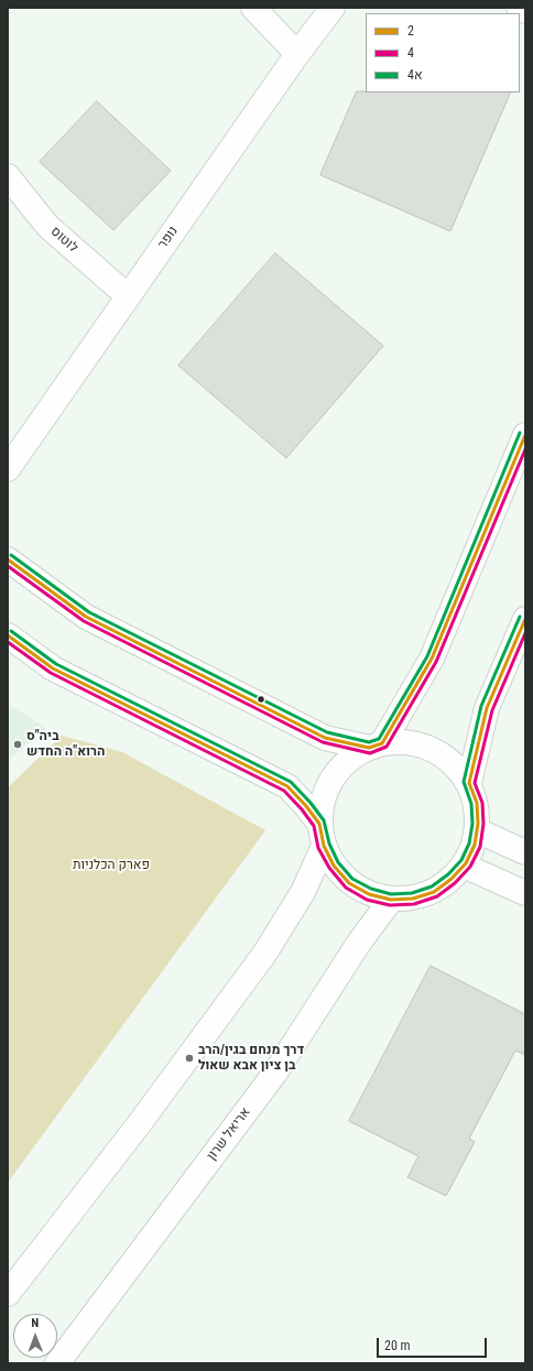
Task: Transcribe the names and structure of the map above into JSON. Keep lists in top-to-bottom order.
{
  "streets": {
    "main road": ["נופר", "לוטוס", "אריאל שרון"]
  },
  "crossings": [
    ["נופר", "לוטוס"]
  ],
  "parks": ["פארק הכלניות"],
  "places": ["ביה\"ס הרוא\"ה החדש", "דרך מנחם בגין/הרב בן ציון אבא שאול"],
  "lines": ["transit line 4א", "transit line 2", "transit line 4"],
  "legend": ["2", "4", "4א"],
  "scale_bar": "20 m",
  "north": "top"
}
